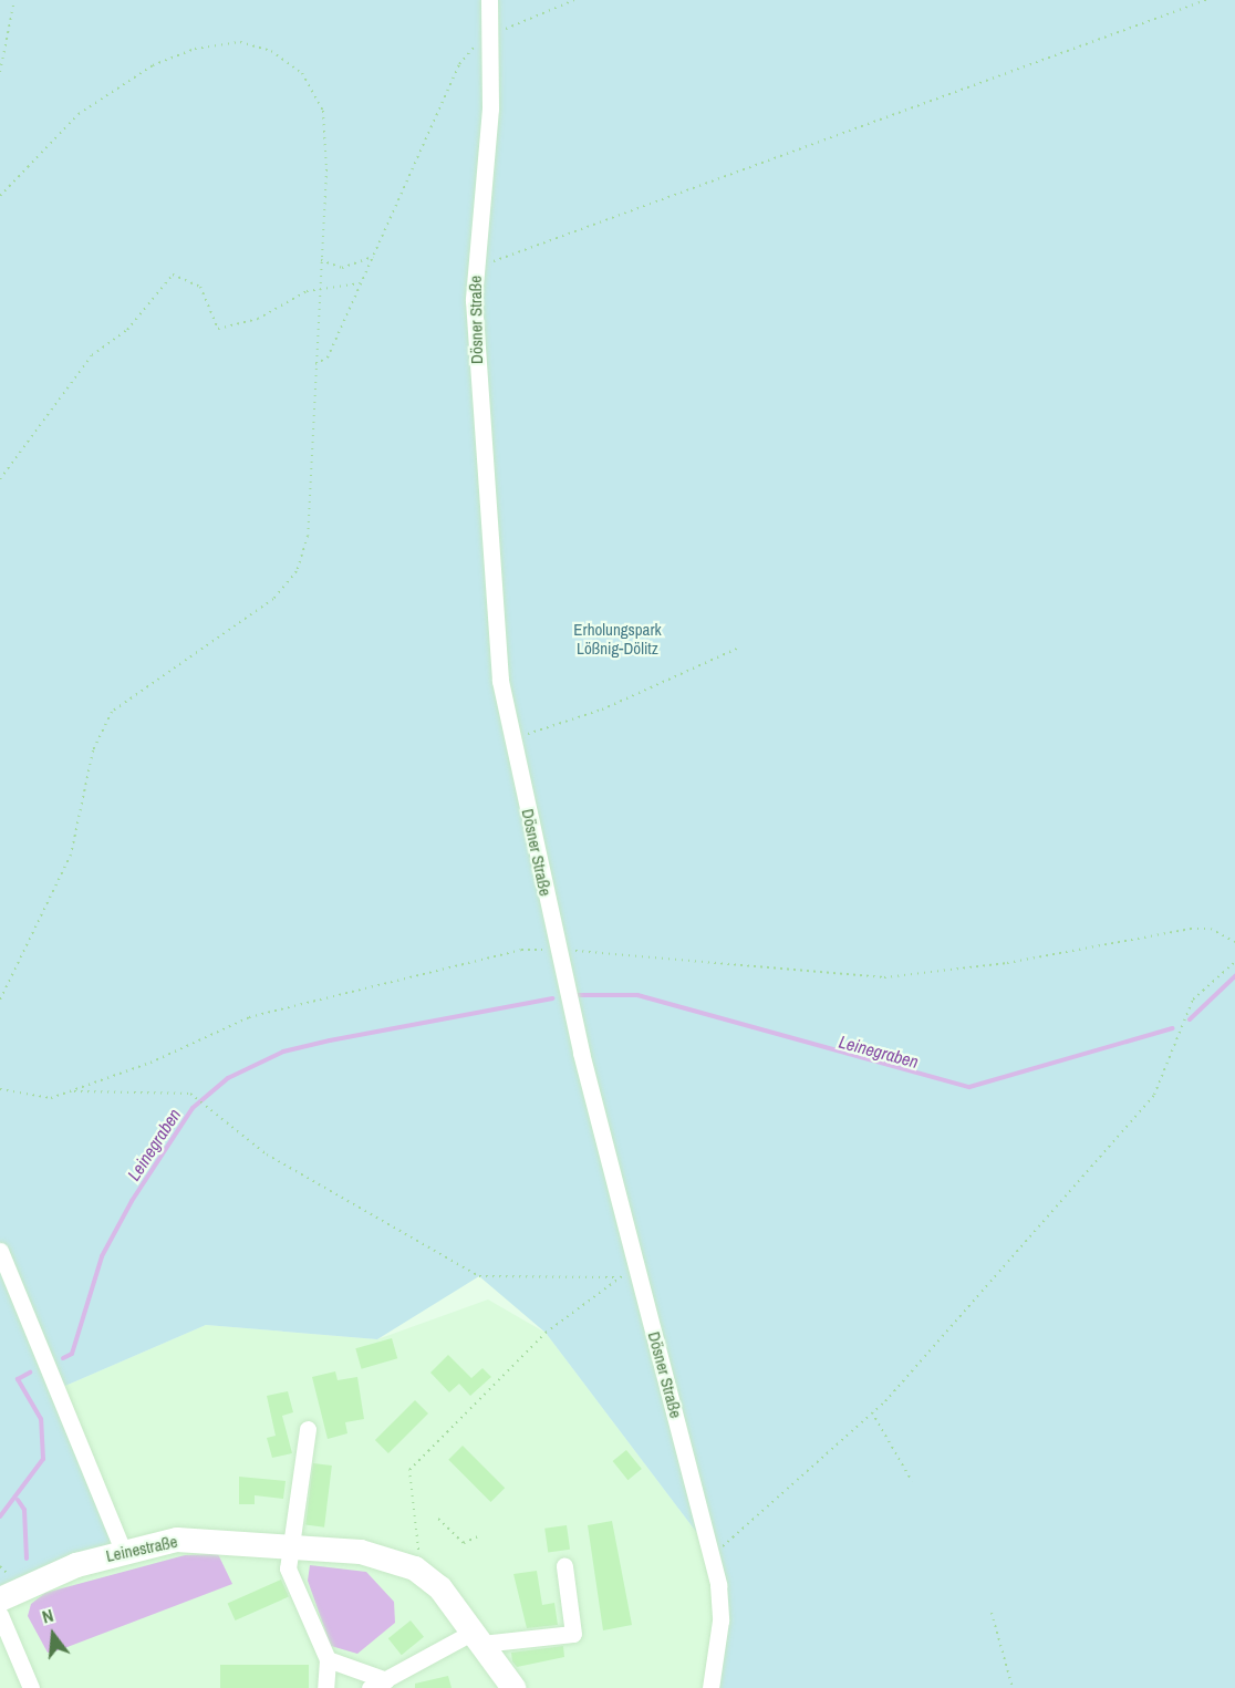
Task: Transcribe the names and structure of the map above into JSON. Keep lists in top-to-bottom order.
{
  "streets": {
    "main road": ["Leinestraße"],
    "street": ["Dösner Straße"]
  },
  "water": ["Leinegraben"],
  "parks": ["Erholungspark Lößnig-Dölitz"],
  "north": "top"
}
